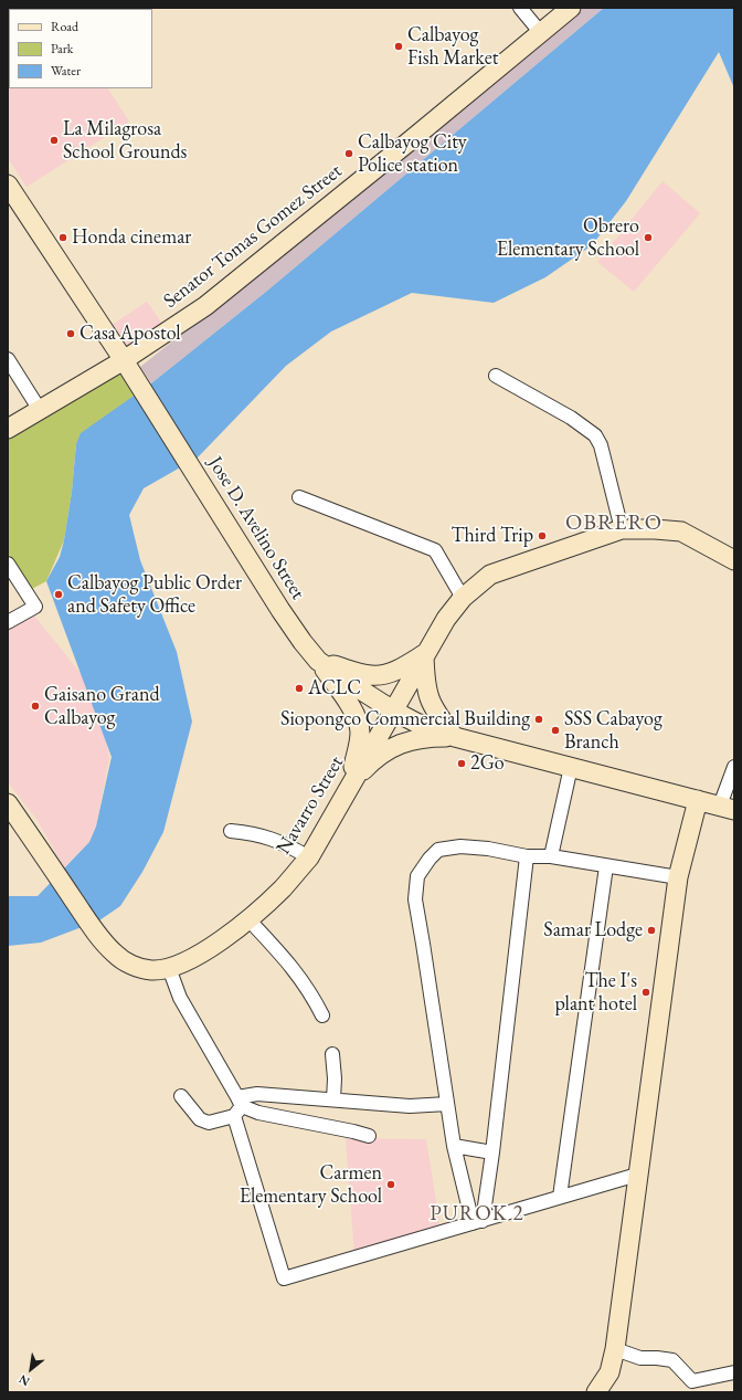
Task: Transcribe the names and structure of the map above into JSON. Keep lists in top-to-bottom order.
{
  "streets": {
    "main road": ["Senator Tomas Gomez Street", "Jose D. Avelino Street", "Navarro Street"]
  },
  "crossings": [
    ["Senator Tomas Gomez Street", "Jose D. Avelino Street"],
    ["Jose D. Avelino Street", "Navarro Street"]
  ],
  "districts": ["OBRERO", "PUROK 2"],
  "places": [
    "Calbayog Fish Market",
    "La Milagrosa School Grounds",
    "Calbayog City Police station",
    "Honda cinemar",
    "Obrero Elementary School",
    "Casa Apostol",
    "Third Trip",
    "Calbayog Public Order and Safety Office",
    "ACLC",
    "Gaisano Grand Calbayog",
    "Siopongco Commercial Building",
    "SSS Cabayog Branch",
    "2Go",
    "Samar Lodge",
    "The I's plant hotel",
    "Carmen Elementary School"
  ],
  "legend": ["Road", "Park", "Water"],
  "north": "bottom left"
}
